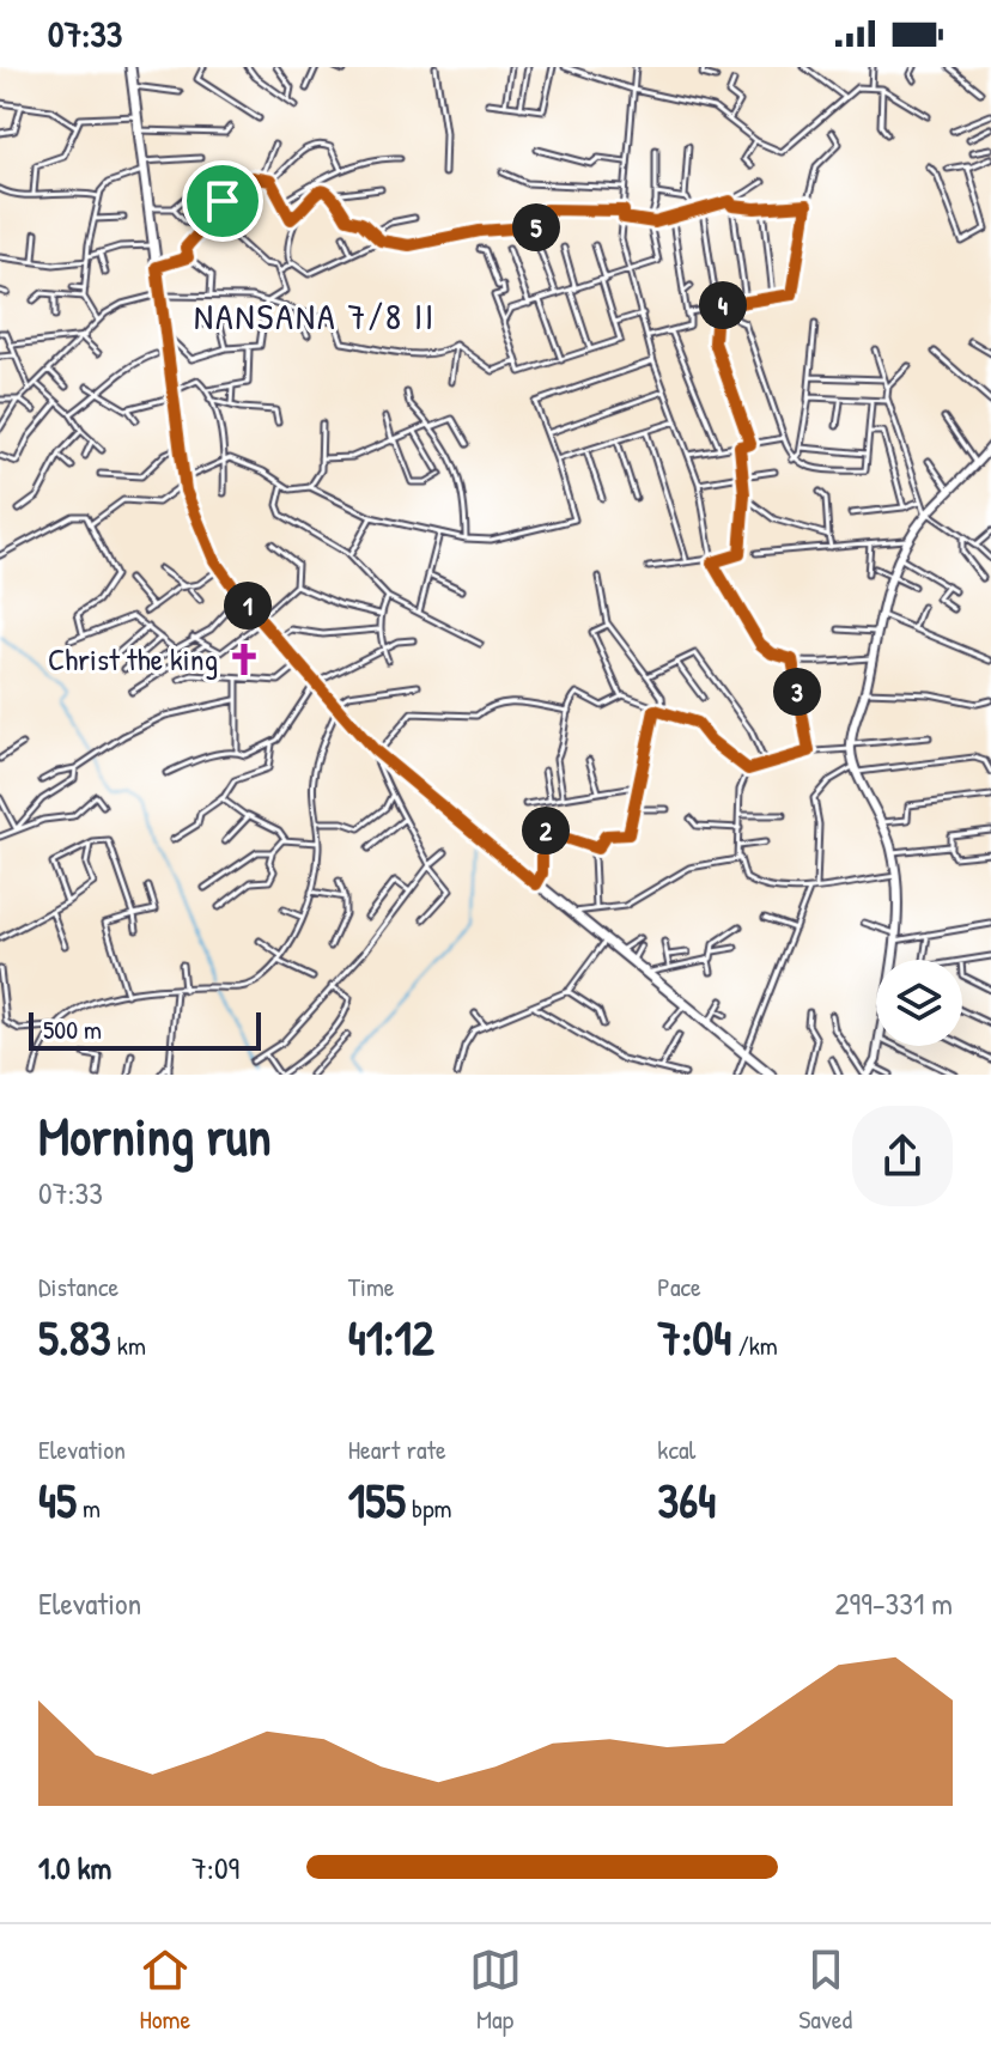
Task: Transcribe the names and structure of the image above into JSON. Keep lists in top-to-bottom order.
{
  "districts": ["NANSANA 7/8 II"],
  "places": {
    "church": ["Christ the king"]
  },
  "scale_bar": "500 m",
  "page": {
    "status": "07:33",
    "pins": [
      "5",
      "4",
      "1",
      "3",
      "2"
    ],
    "scale": "500 m",
    "heading": ["Morning run", "07:33"],
    "stats": [
      ["Distance", "5.83 km"],
      ["Time", "41:12"],
      ["Pace", "7:04 /km"],
      ["Elevation", "45 m"],
      ["Heart rate", "155 bpm"],
      ["kcal", "364"]
    ],
    "chart": ["Elevation", "299–331 m"],
    "list": [
      {
        "name": "1.0 km",
        "note": "7:09"
      }
    ],
    "tabs": ["Home", "Map", "Saved"]
  }
}
